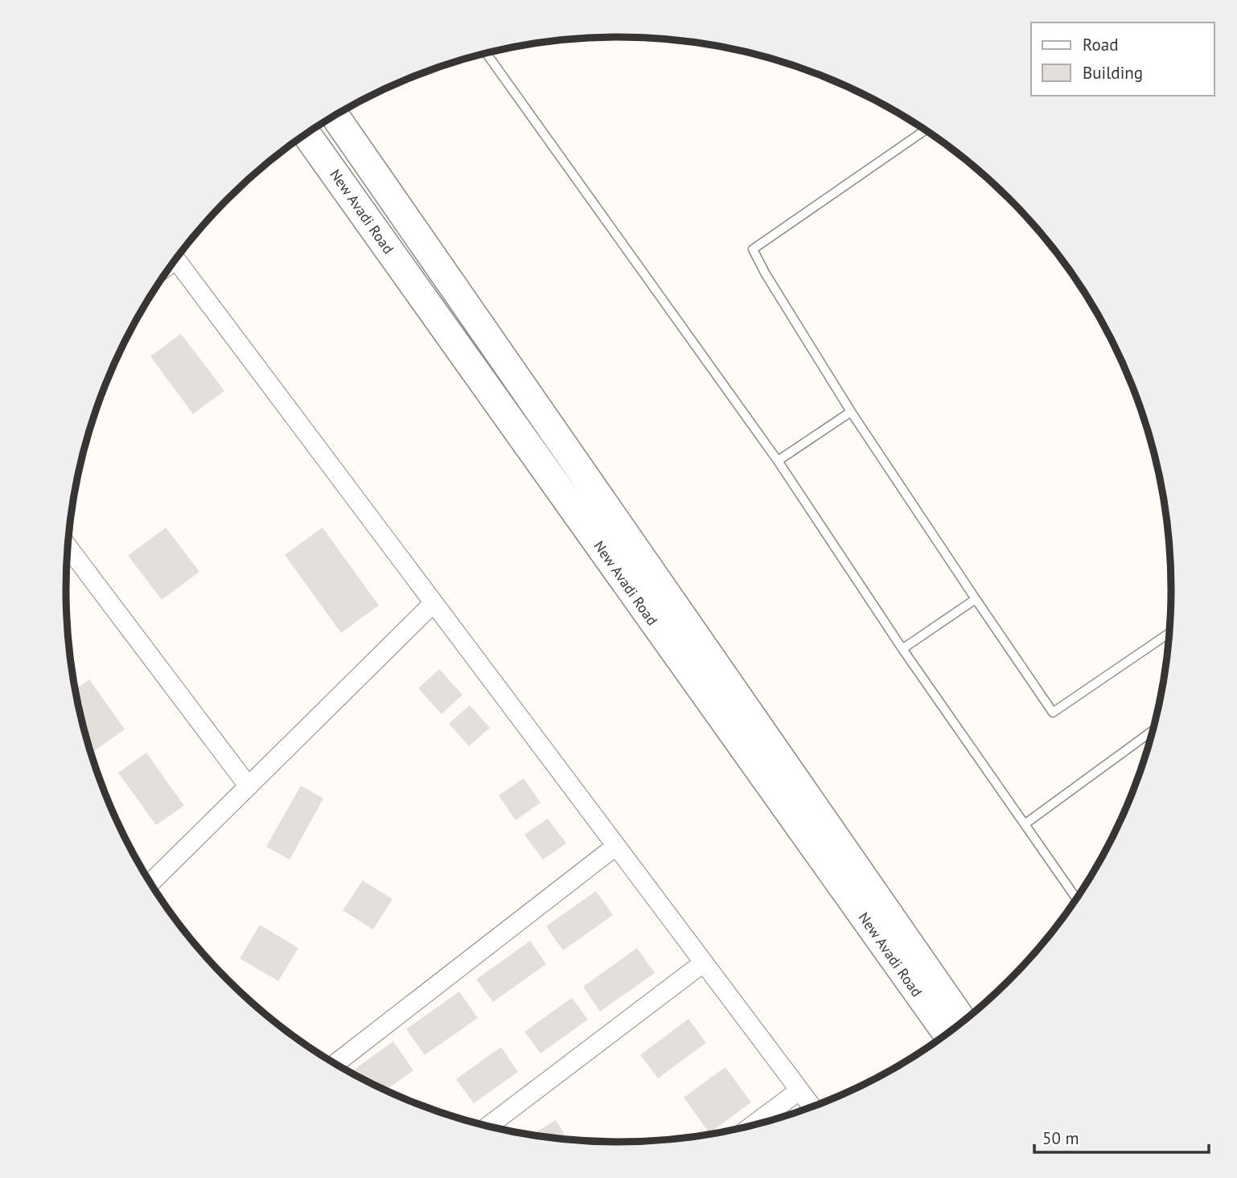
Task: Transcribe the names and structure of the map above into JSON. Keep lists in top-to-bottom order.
{
  "streets": {
    "main road": ["New Avadi Road"]
  },
  "legend": ["Road", "Building"],
  "scale_bar": "50 m"
}
